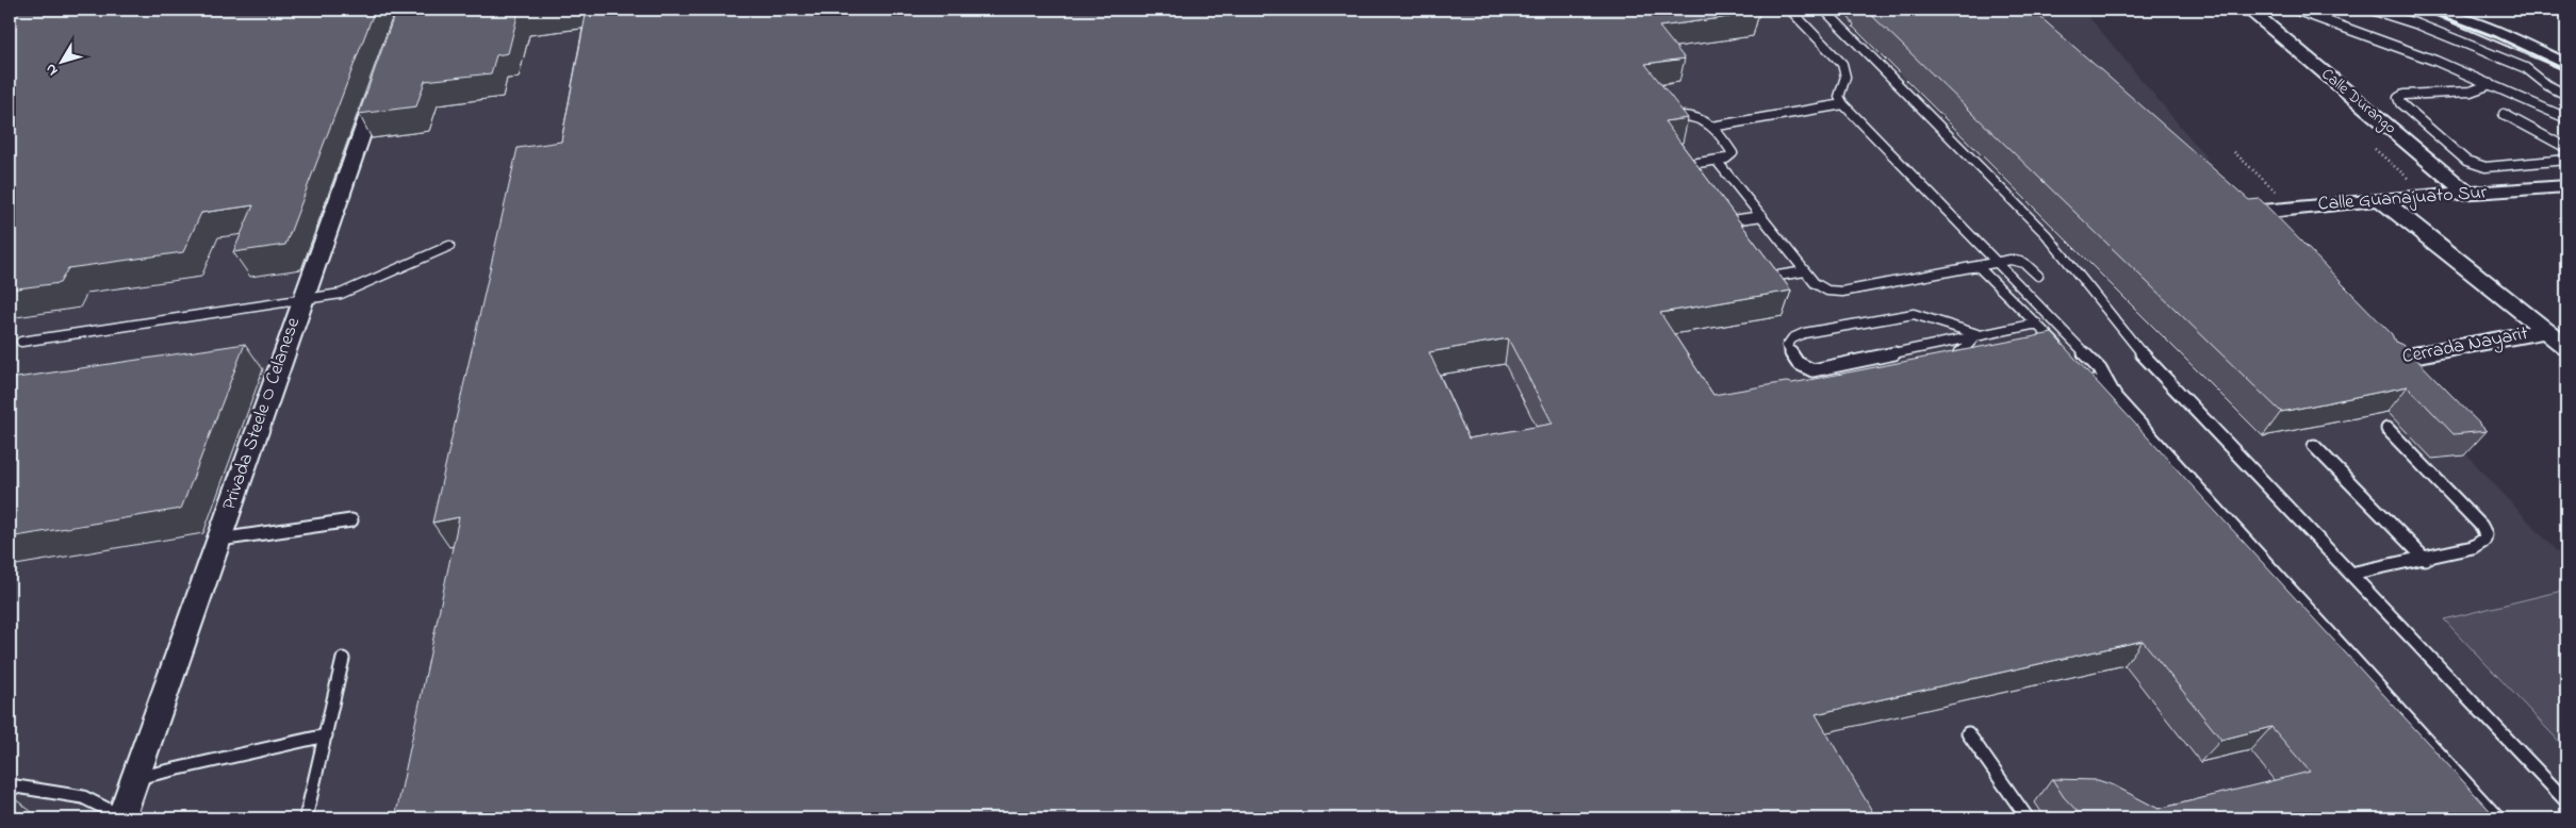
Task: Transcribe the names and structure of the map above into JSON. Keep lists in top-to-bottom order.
{
  "streets": {
    "street": [
      "Calle Durango",
      "Calle Guanajuato Sur",
      "Cerrada Nayarit",
      "Privada Steele O Celanese"
    ]
  },
  "crossings": [
    ["Calle Durango", "Calle Guanajuato Sur"]
  ],
  "north": "bottom left"
}
